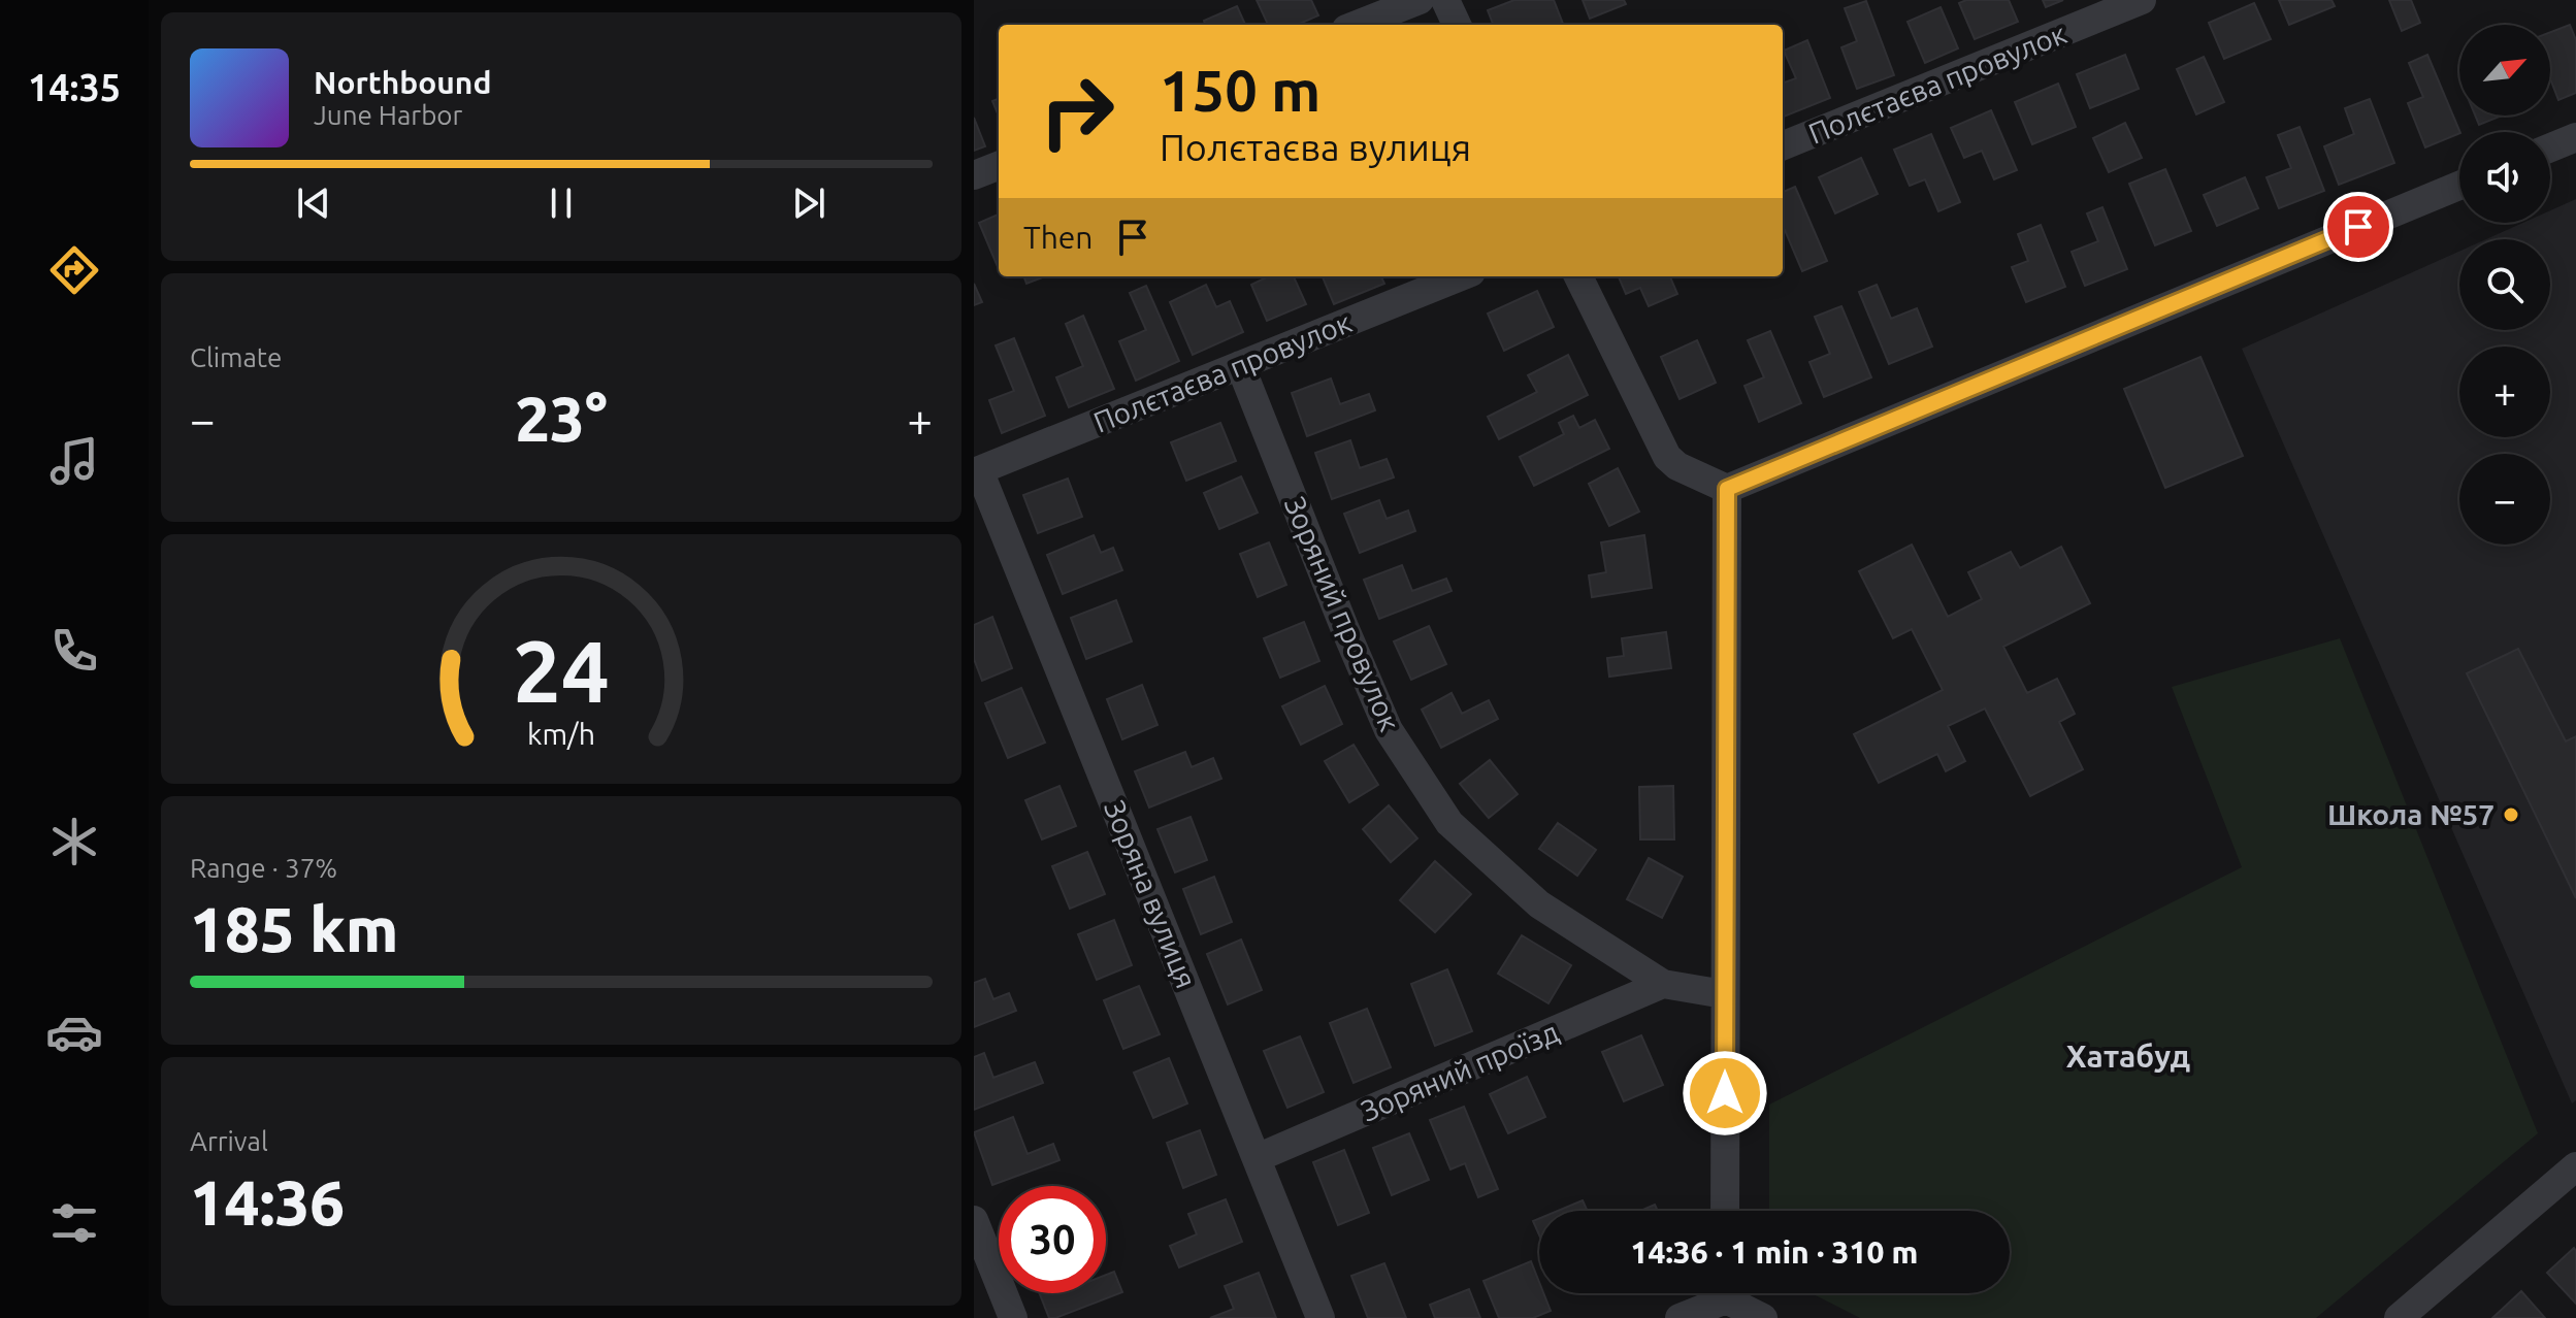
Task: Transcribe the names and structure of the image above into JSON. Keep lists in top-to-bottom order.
{
  "streets": {
    "street": [
      "Полєтаєва провулок",
      "Зоряний провулок",
      "Зоряна вулиця",
      "Зоряний проїзд"
    ]
  },
  "crossings": [
    ["Полєтаєва провулок", "Зоряний провулок"],
    ["Полєтаєва провулок", "Зоряна вулиця"],
    ["Зоряний провулок", "Зоряний проїзд"],
    ["Зоряна вулиця", "Зоряний проїзд"]
  ],
  "districts": ["Хатабуд"],
  "places": ["Школа №57"],
  "north": "top right",
  "page": {
    "tabs": "14:35",
    "map_buttons": ["+", "−"],
    "turn": ["150 m", "Полєтаєва вулиця"],
    "song": ["Northbound", "June Harbor"],
    "then": "Then",
    "tile": [
      "Climate",
      ["Range · 37%", "185 km"],
      ["Arrival", "14:36"]
    ],
    "heat": ["−", "23°", "+"],
    "limit": "30",
    "trip": "14:36 · 1 min · 310 m",
    "gauge": ["24", "km/h"]
  }
}
